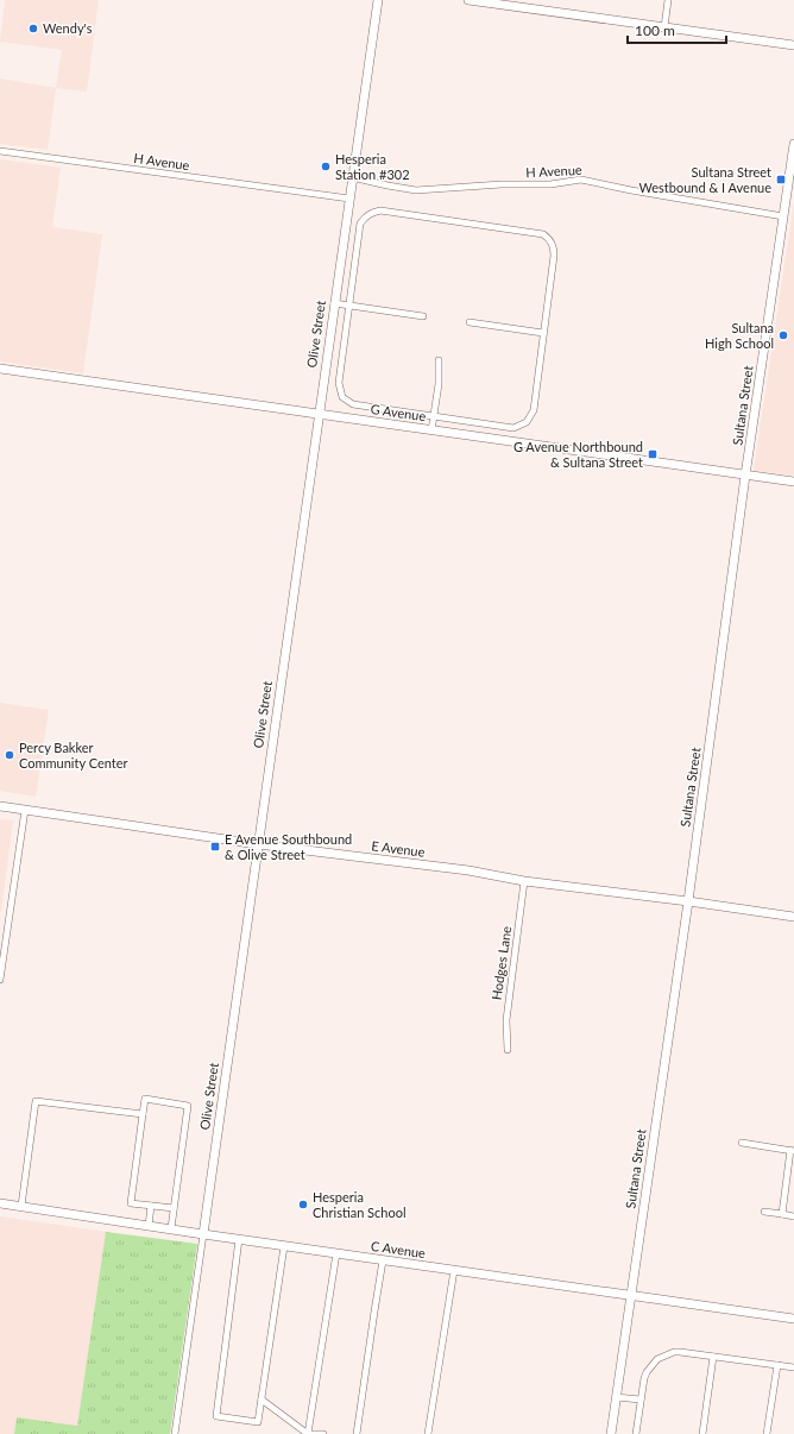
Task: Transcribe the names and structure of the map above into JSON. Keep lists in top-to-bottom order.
{
  "streets": {
    "street": [
      "H Avenue",
      "Olive Street",
      "Sultana Street",
      "G Avenue",
      "E Avenue",
      "Hodges Lane",
      "C Avenue"
    ]
  },
  "crossings": [
    ["H Avenue", "Olive Street"],
    ["H Avenue", "Sultana Street"],
    ["Olive Street", "G Avenue"],
    ["Olive Street", "E Avenue"],
    ["Olive Street", "C Avenue"],
    ["Sultana Street", "G Avenue"],
    ["Sultana Street", "E Avenue"],
    ["Sultana Street", "C Avenue"],
    ["E Avenue", "Hodges Lane"]
  ],
  "places": {
    "other": [
      "Wendy's",
      "Hesperia Station #302",
      "Sultana High School",
      "Percy Bakker Community Center",
      "Hesperia Christian School"
    ],
    "transit": ["Sultana Street Westbound & I Avenue", "G Avenue Northbound & Sultana Street", "E Avenue Southbound & Olive Street"]
  },
  "scale_bar": "100 m"
}
